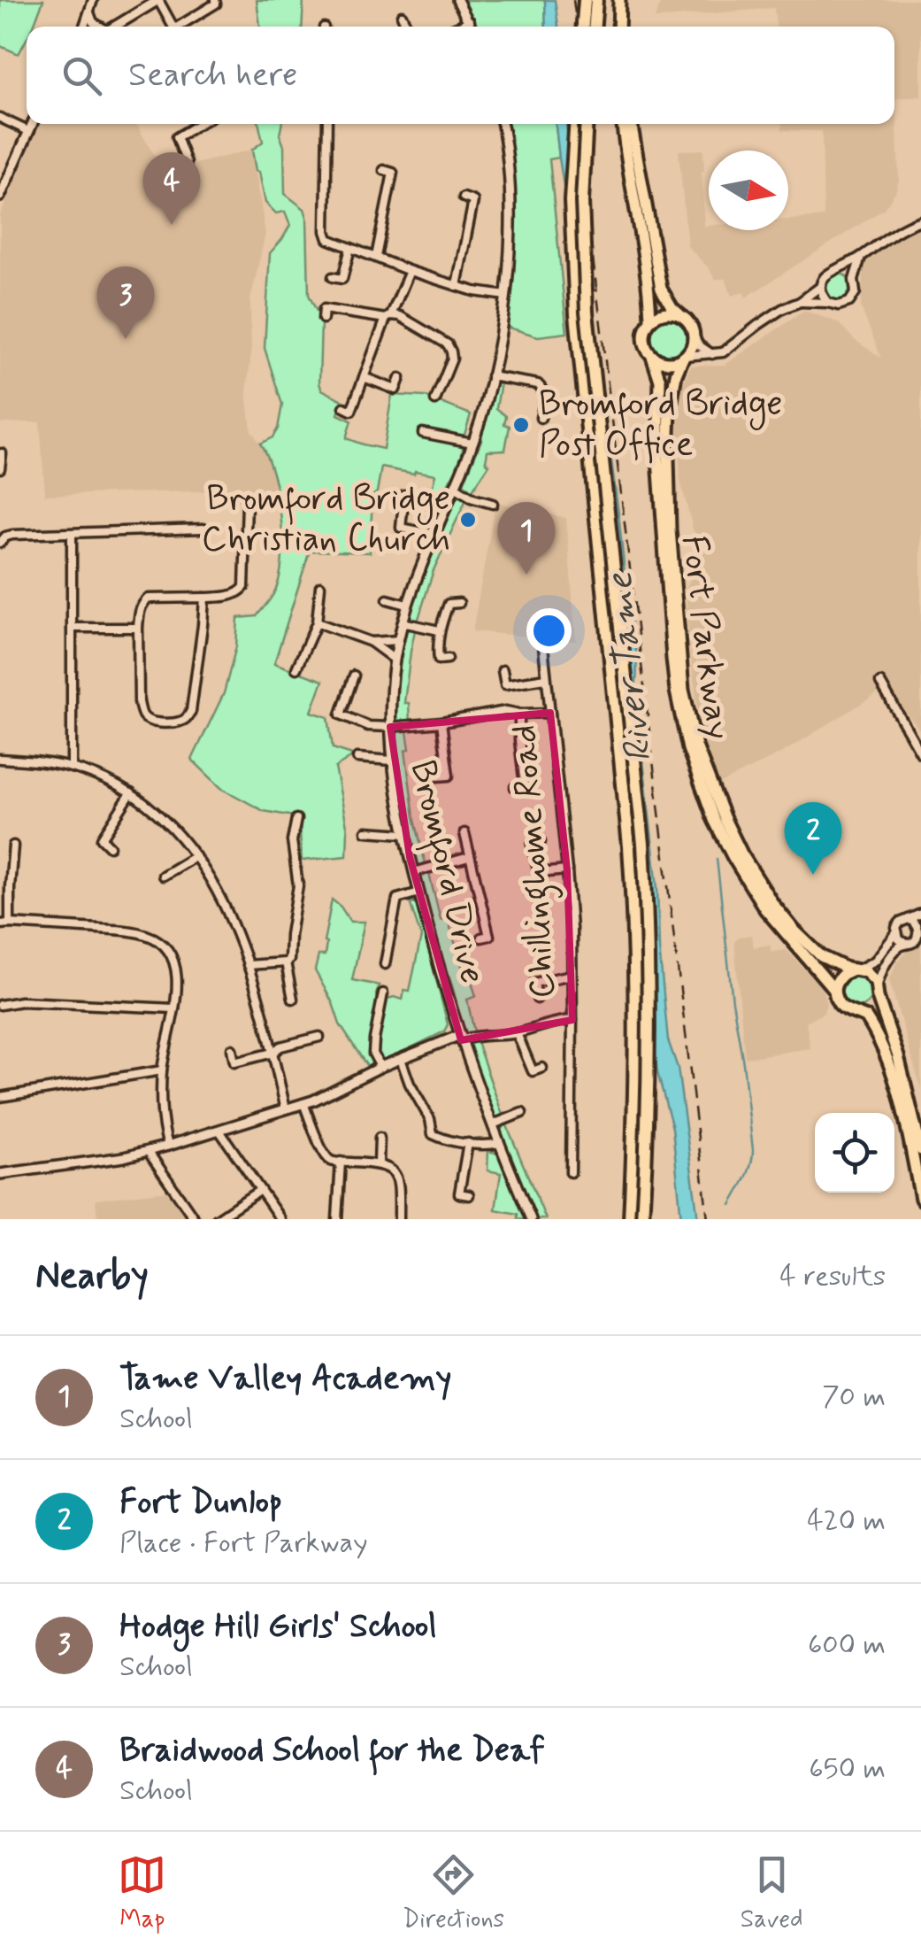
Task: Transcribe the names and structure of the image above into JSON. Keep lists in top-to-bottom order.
{
  "streets": {
    "main road": ["Fort Parkway"],
    "street": ["Chillinghome Road", "Bromford Drive"]
  },
  "crossings": [
    ["Chillinghome Road", "Bromford Drive"]
  ],
  "water": ["River Tame"],
  "places": ["Bromford Bridge Post Office", "Bromford Bridge Christian Church"],
  "north": "right",
  "page": {
    "search": "Search here",
    "pins": [
      "4",
      "3",
      "1",
      "2"
    ],
    "heading": ["Nearby", "4 results"],
    "list": [
      {
        "mark": "1",
        "name": "Tame Valley Academy",
        "note": "School",
        "value": "70 m"
      },
      {
        "mark": "2",
        "name": "Fort Dunlop",
        "note": "Place · Fort Parkway",
        "value": "420 m"
      },
      {
        "mark": "3",
        "name": "Hodge Hill Girls' School",
        "note": "School",
        "value": "600 m"
      },
      {
        "mark": "4",
        "name": "Braidwood School for the Deaf",
        "note": "School",
        "value": "650 m"
      }
    ],
    "nav": ["Map", "Directions", "Saved"]
  }
}
